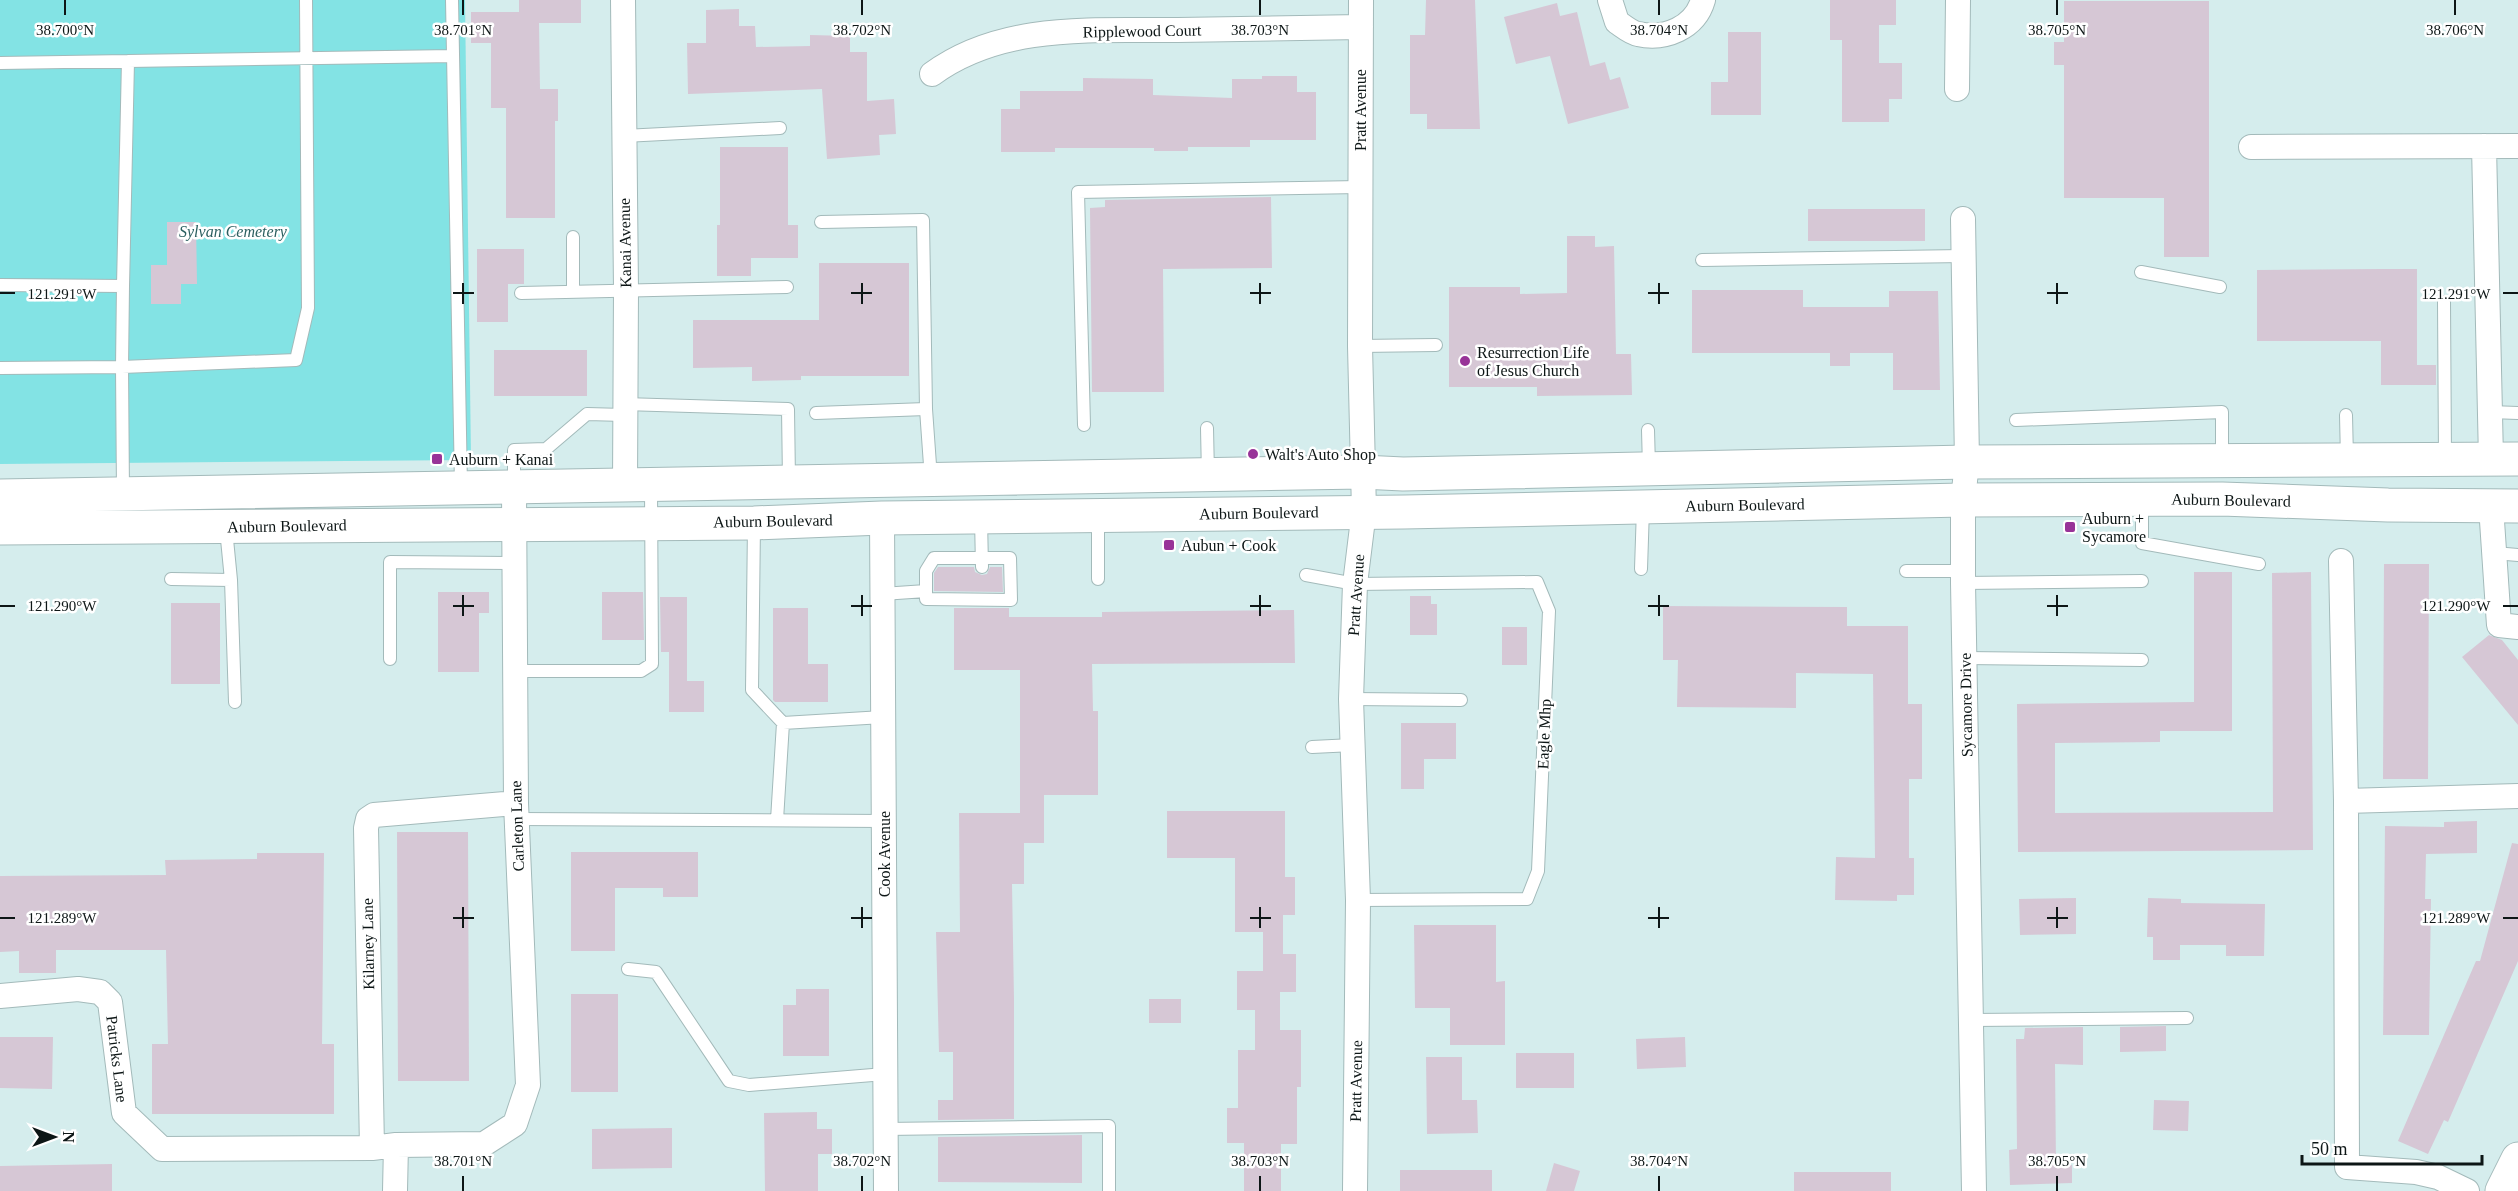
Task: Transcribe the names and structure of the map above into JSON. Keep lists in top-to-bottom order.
{
  "streets": {
    "main road": ["Auburn Boulevard"],
    "street": [
      "Ripplewood Court",
      "Pratt Avenue",
      "Kanai Avenue",
      "Sycamore Drive",
      "Carleton Lane",
      "Cook Avenue",
      "Kilarney Lane",
      "Patricks Lane"
    ],
    "lane": ["Eagle Mhp"]
  },
  "crossings": [
    ["Ripplewood Court", "Pratt Avenue"],
    ["Pratt Avenue", "Auburn Boulevard"],
    ["Pratt Avenue", "Eagle Mhp"],
    ["Kanai Avenue", "Auburn Boulevard"],
    ["Auburn Boulevard", "Sycamore Drive"],
    ["Auburn Boulevard", "Carleton Lane"],
    ["Auburn Boulevard", "Cook Avenue"],
    ["Carleton Lane", "Kilarney Lane"],
    ["Kilarney Lane", "Patricks Lane"]
  ],
  "parks": ["Sylvan Cemetery"],
  "places": {
    "other": ["Resurrection Life of Jesus Church", "Walt's Auto Shop"],
    "transit": ["Auburn + Kanai", "Auburn + Sycamore", "Aubun + Cook"]
  },
  "scale_bar": "50 m",
  "north": "right",
  "coordinates": [
    "38.700°N",
    "38.701°N",
    "38.702°N",
    "38.703°N",
    "38.704°N",
    "38.705°N",
    "38.706°N",
    "121.291°W",
    "121.290°W",
    "121.289°W"
  ]
}
